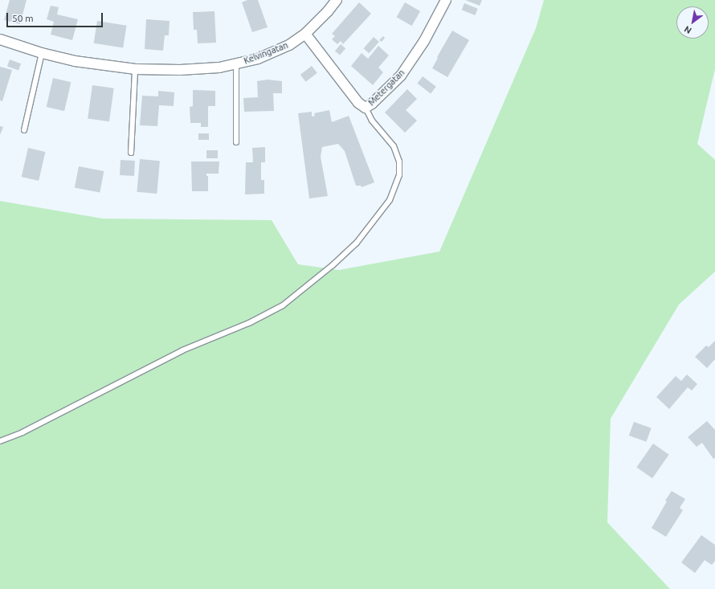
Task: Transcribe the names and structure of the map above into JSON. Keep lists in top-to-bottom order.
{
  "streets": {
    "street": ["Kelvingatan", "Metergatan"]
  },
  "crossings": [
    ["Kelvingatan", "Metergatan"]
  ],
  "scale_bar": "50 m",
  "north": "bottom left"
}
